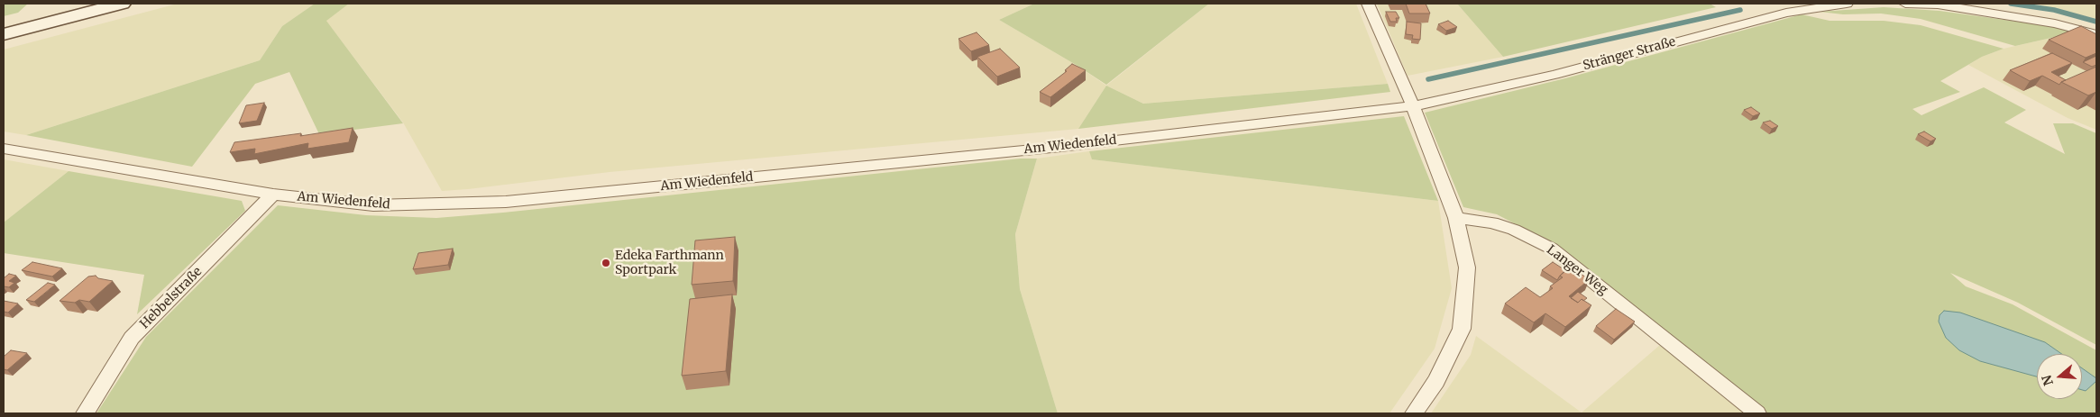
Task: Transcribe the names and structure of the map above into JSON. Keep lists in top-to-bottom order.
{
  "streets": {
    "street": [
      "Stränger Straße",
      "Am Wiedenfeld",
      "Langer Weg",
      "Hebbelstraße"
    ]
  },
  "crossings": [
    ["Stränger Straße", "Am Wiedenfeld"],
    ["Am Wiedenfeld", "Hebbelstraße"]
  ],
  "places": ["Edeka Farthmann Sportpark"],
  "north": "left"
}
